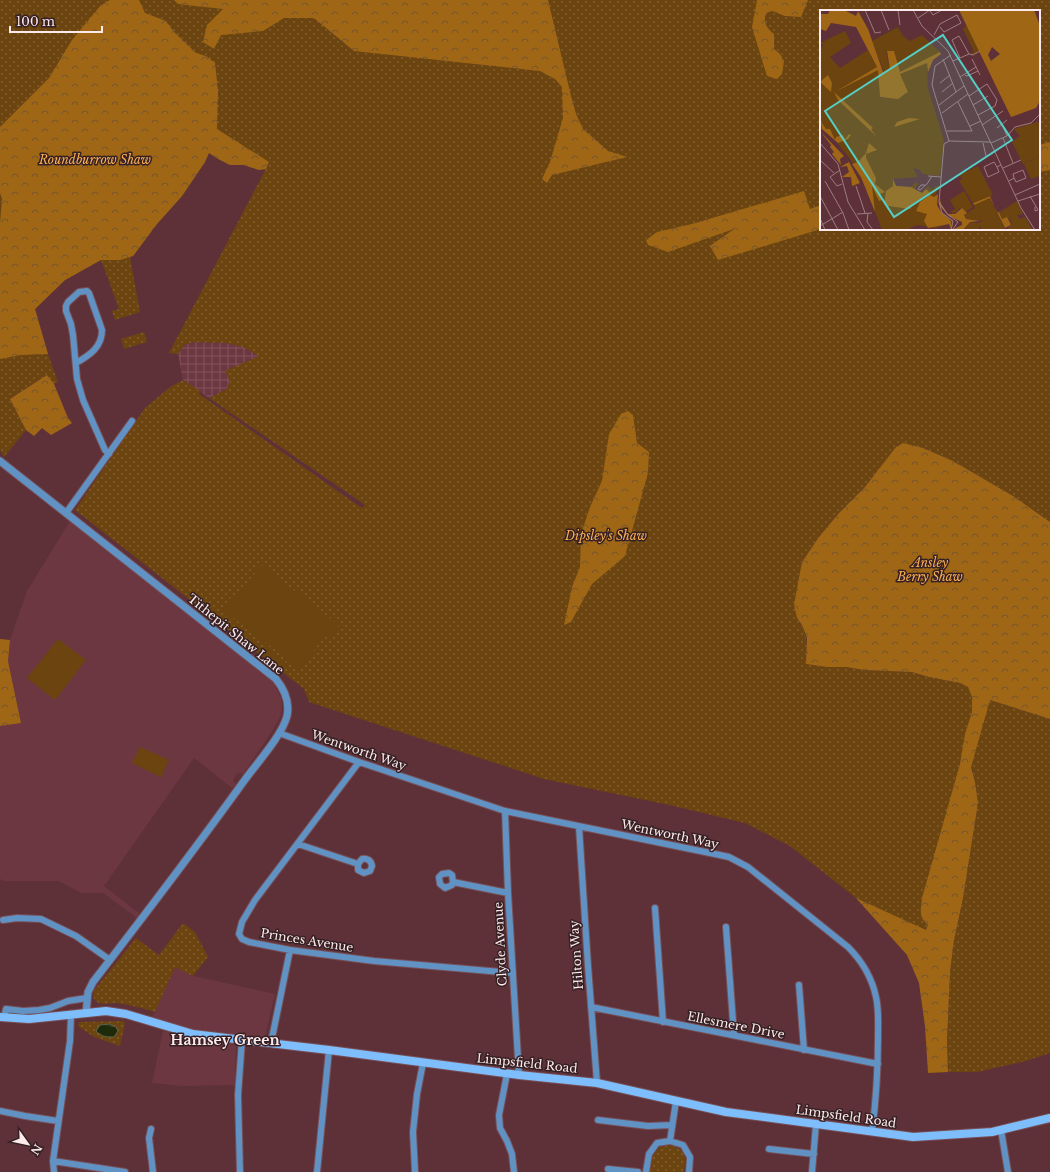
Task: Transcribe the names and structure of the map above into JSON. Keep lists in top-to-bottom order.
{
  "streets": {
    "main road": ["Limpsfield Road"],
    "street": [
      "Tithepit Shaw Lane",
      "Wentworth Way",
      "Princes Avenue",
      "Clyde Avenue",
      "Hilton Way",
      "Ellesmere Drive"
    ]
  },
  "crossings": [
    ["Tithepit Shaw Lane", "Wentworth Way"],
    ["Tithepit Shaw Lane", "Limpsfield Road"],
    ["Wentworth Way", "Princes Avenue"],
    ["Wentworth Way", "Clyde Avenue"],
    ["Wentworth Way", "Hilton Way"],
    ["Wentworth Way", "Ellesmere Drive"],
    ["Wentworth Way", "Limpsfield Road"],
    ["Princes Avenue", "Clyde Avenue"],
    ["Clyde Avenue", "Limpsfield Road"],
    ["Hilton Way", "Ellesmere Drive"],
    ["Hilton Way", "Limpsfield Road"]
  ],
  "districts": ["Hamsey Green"],
  "parks": ["Roundburrow Shaw", "Dipsley's Shaw", "Ansley Berry Shaw"],
  "scale_bar": "100 m",
  "north": "bottom right"
}
